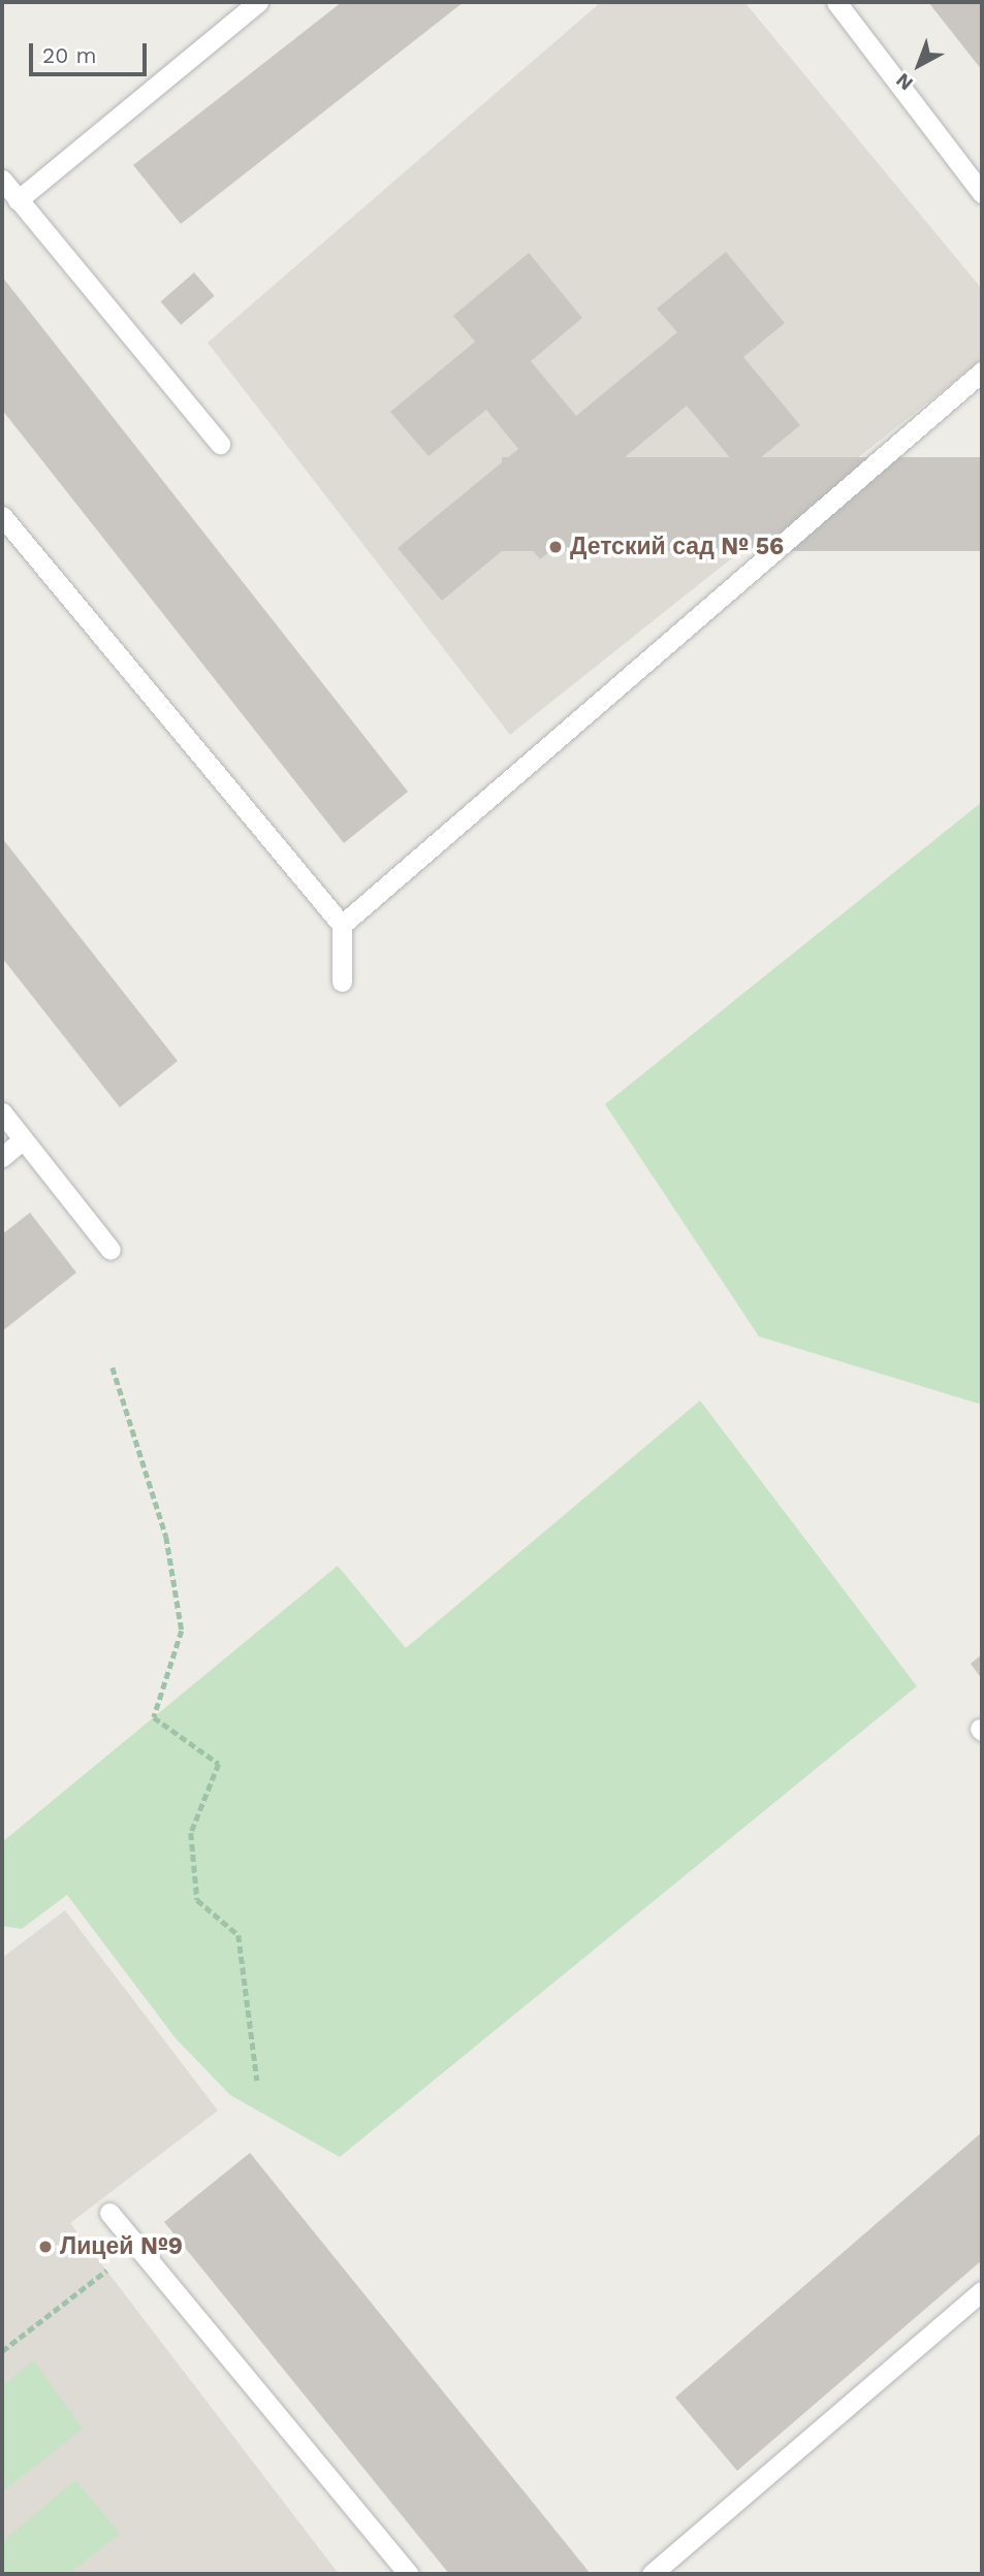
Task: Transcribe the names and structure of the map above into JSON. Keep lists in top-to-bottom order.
{
  "places": ["Детский сад № 56", "Лицей №9"],
  "scale_bar": "20 m",
  "north": "bottom left"
}
